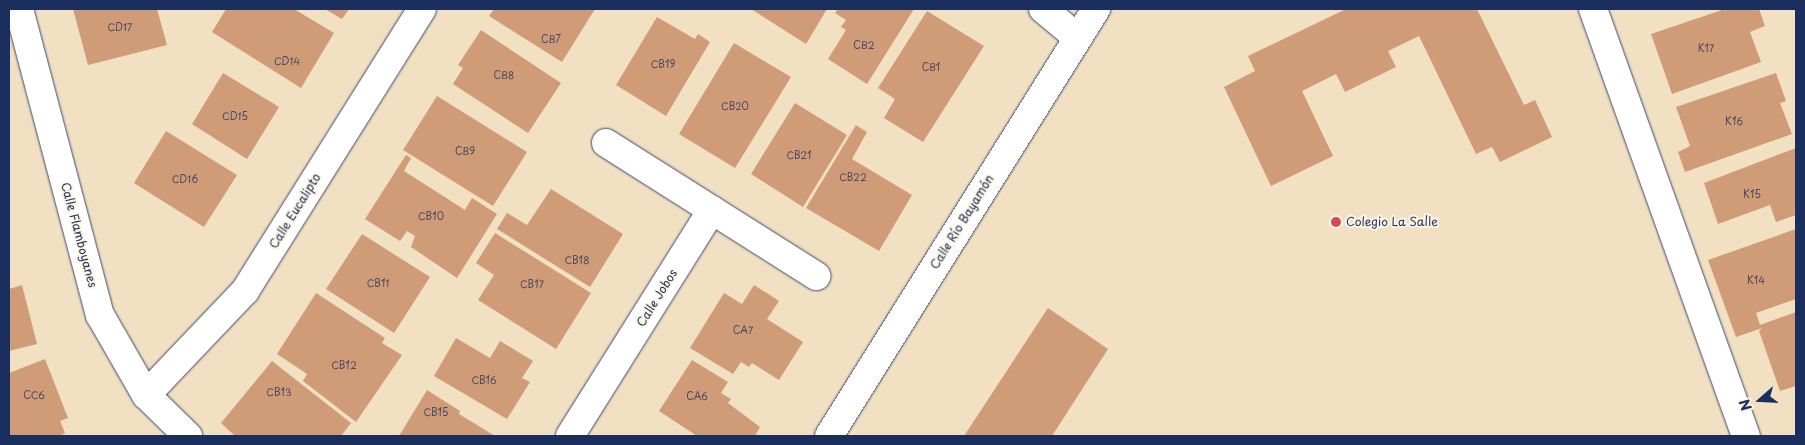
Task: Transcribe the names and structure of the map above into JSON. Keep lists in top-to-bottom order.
{
  "streets": {
    "street": [
      "Calle Eucalipto",
      "Calle Río Bayamón",
      "Calle Flamboyanes",
      "Calle Jobos"
    ]
  },
  "crossings": [
    ["Calle Eucalipto", "Calle Flamboyanes"]
  ],
  "places": ["Colegio La Salle"],
  "house_numbers": [
    "CD17",
    "CB7",
    "CB2",
    "K17",
    "CD14",
    "CB19",
    "CB1",
    "CB8",
    "CB20",
    "CD15",
    "K16",
    "CB9",
    "CB21",
    "CB22",
    "CD16",
    "K15",
    "CB10",
    "CB18",
    "K14",
    "CB11",
    "CB17",
    "CA7",
    "CB12",
    "CB16",
    "CB13",
    "CC6",
    "CA6",
    "CB15"
  ],
  "north": "left"
}
